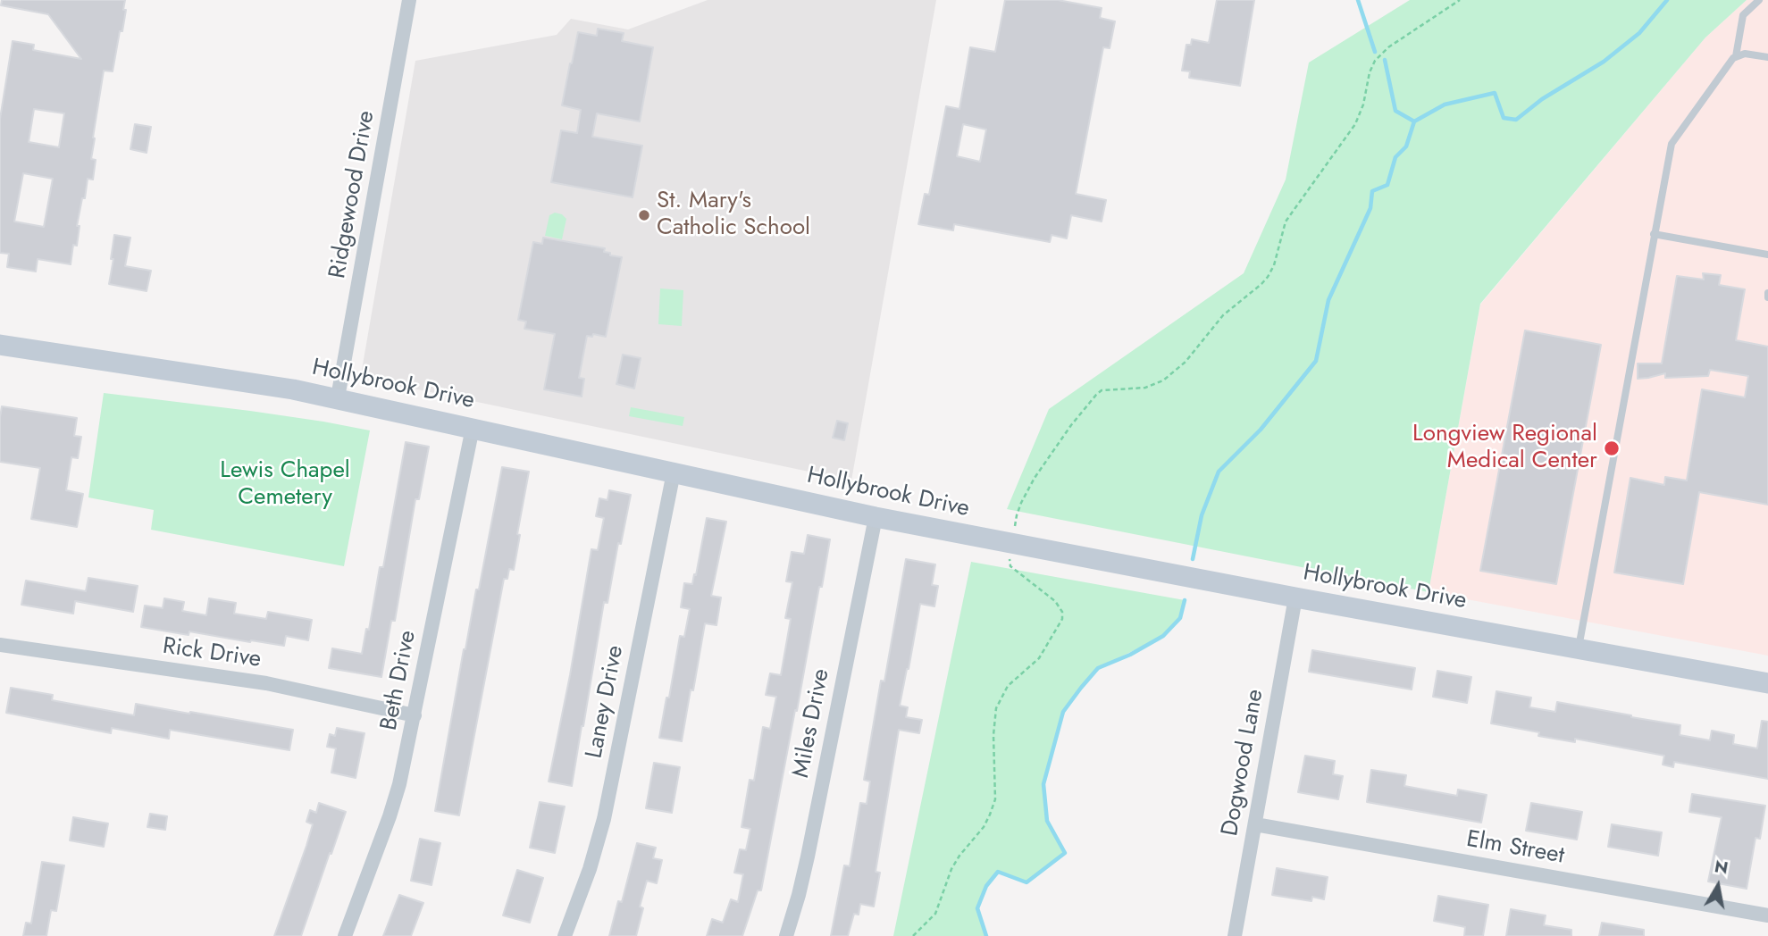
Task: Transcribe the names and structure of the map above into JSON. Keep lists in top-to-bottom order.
{
  "streets": {
    "main road": ["Hollybrook Drive"],
    "street": [
      "Ridgewood Drive",
      "Rick Drive",
      "Beth Drive",
      "Laney Drive",
      "Miles Drive",
      "Dogwood Lane",
      "Elm Street"
    ]
  },
  "crossings": [
    ["Ridgewood Drive", "Hollybrook Drive"],
    ["Hollybrook Drive", "Beth Drive"],
    ["Hollybrook Drive", "Laney Drive"],
    ["Hollybrook Drive", "Miles Drive"],
    ["Hollybrook Drive", "Dogwood Lane"],
    ["Rick Drive", "Beth Drive"],
    ["Dogwood Lane", "Elm Street"]
  ],
  "parks": ["Lewis Chapel Cemetery"],
  "places": ["St. Mary's Catholic School", "Longview Regional Medical Center"],
  "north": "top"
}
